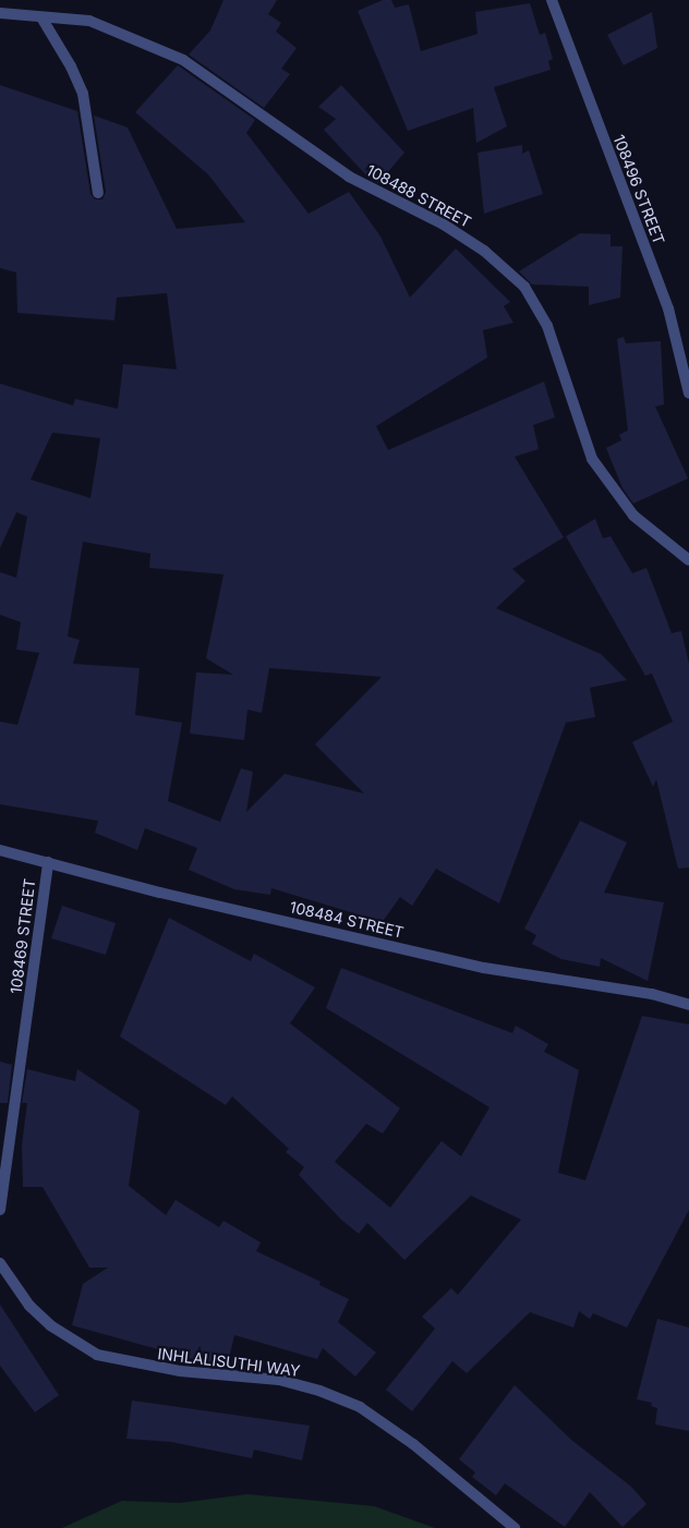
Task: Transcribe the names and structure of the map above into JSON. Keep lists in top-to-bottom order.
{
  "streets": {
    "street": [
      "108496 STREET",
      "108488 STREET",
      "108484 STREET",
      "108469 STREET",
      "INHLALISUTHI WAY"
    ]
  },
  "crossings": [
    ["108484 STREET", "108469 STREET"]
  ]
}
